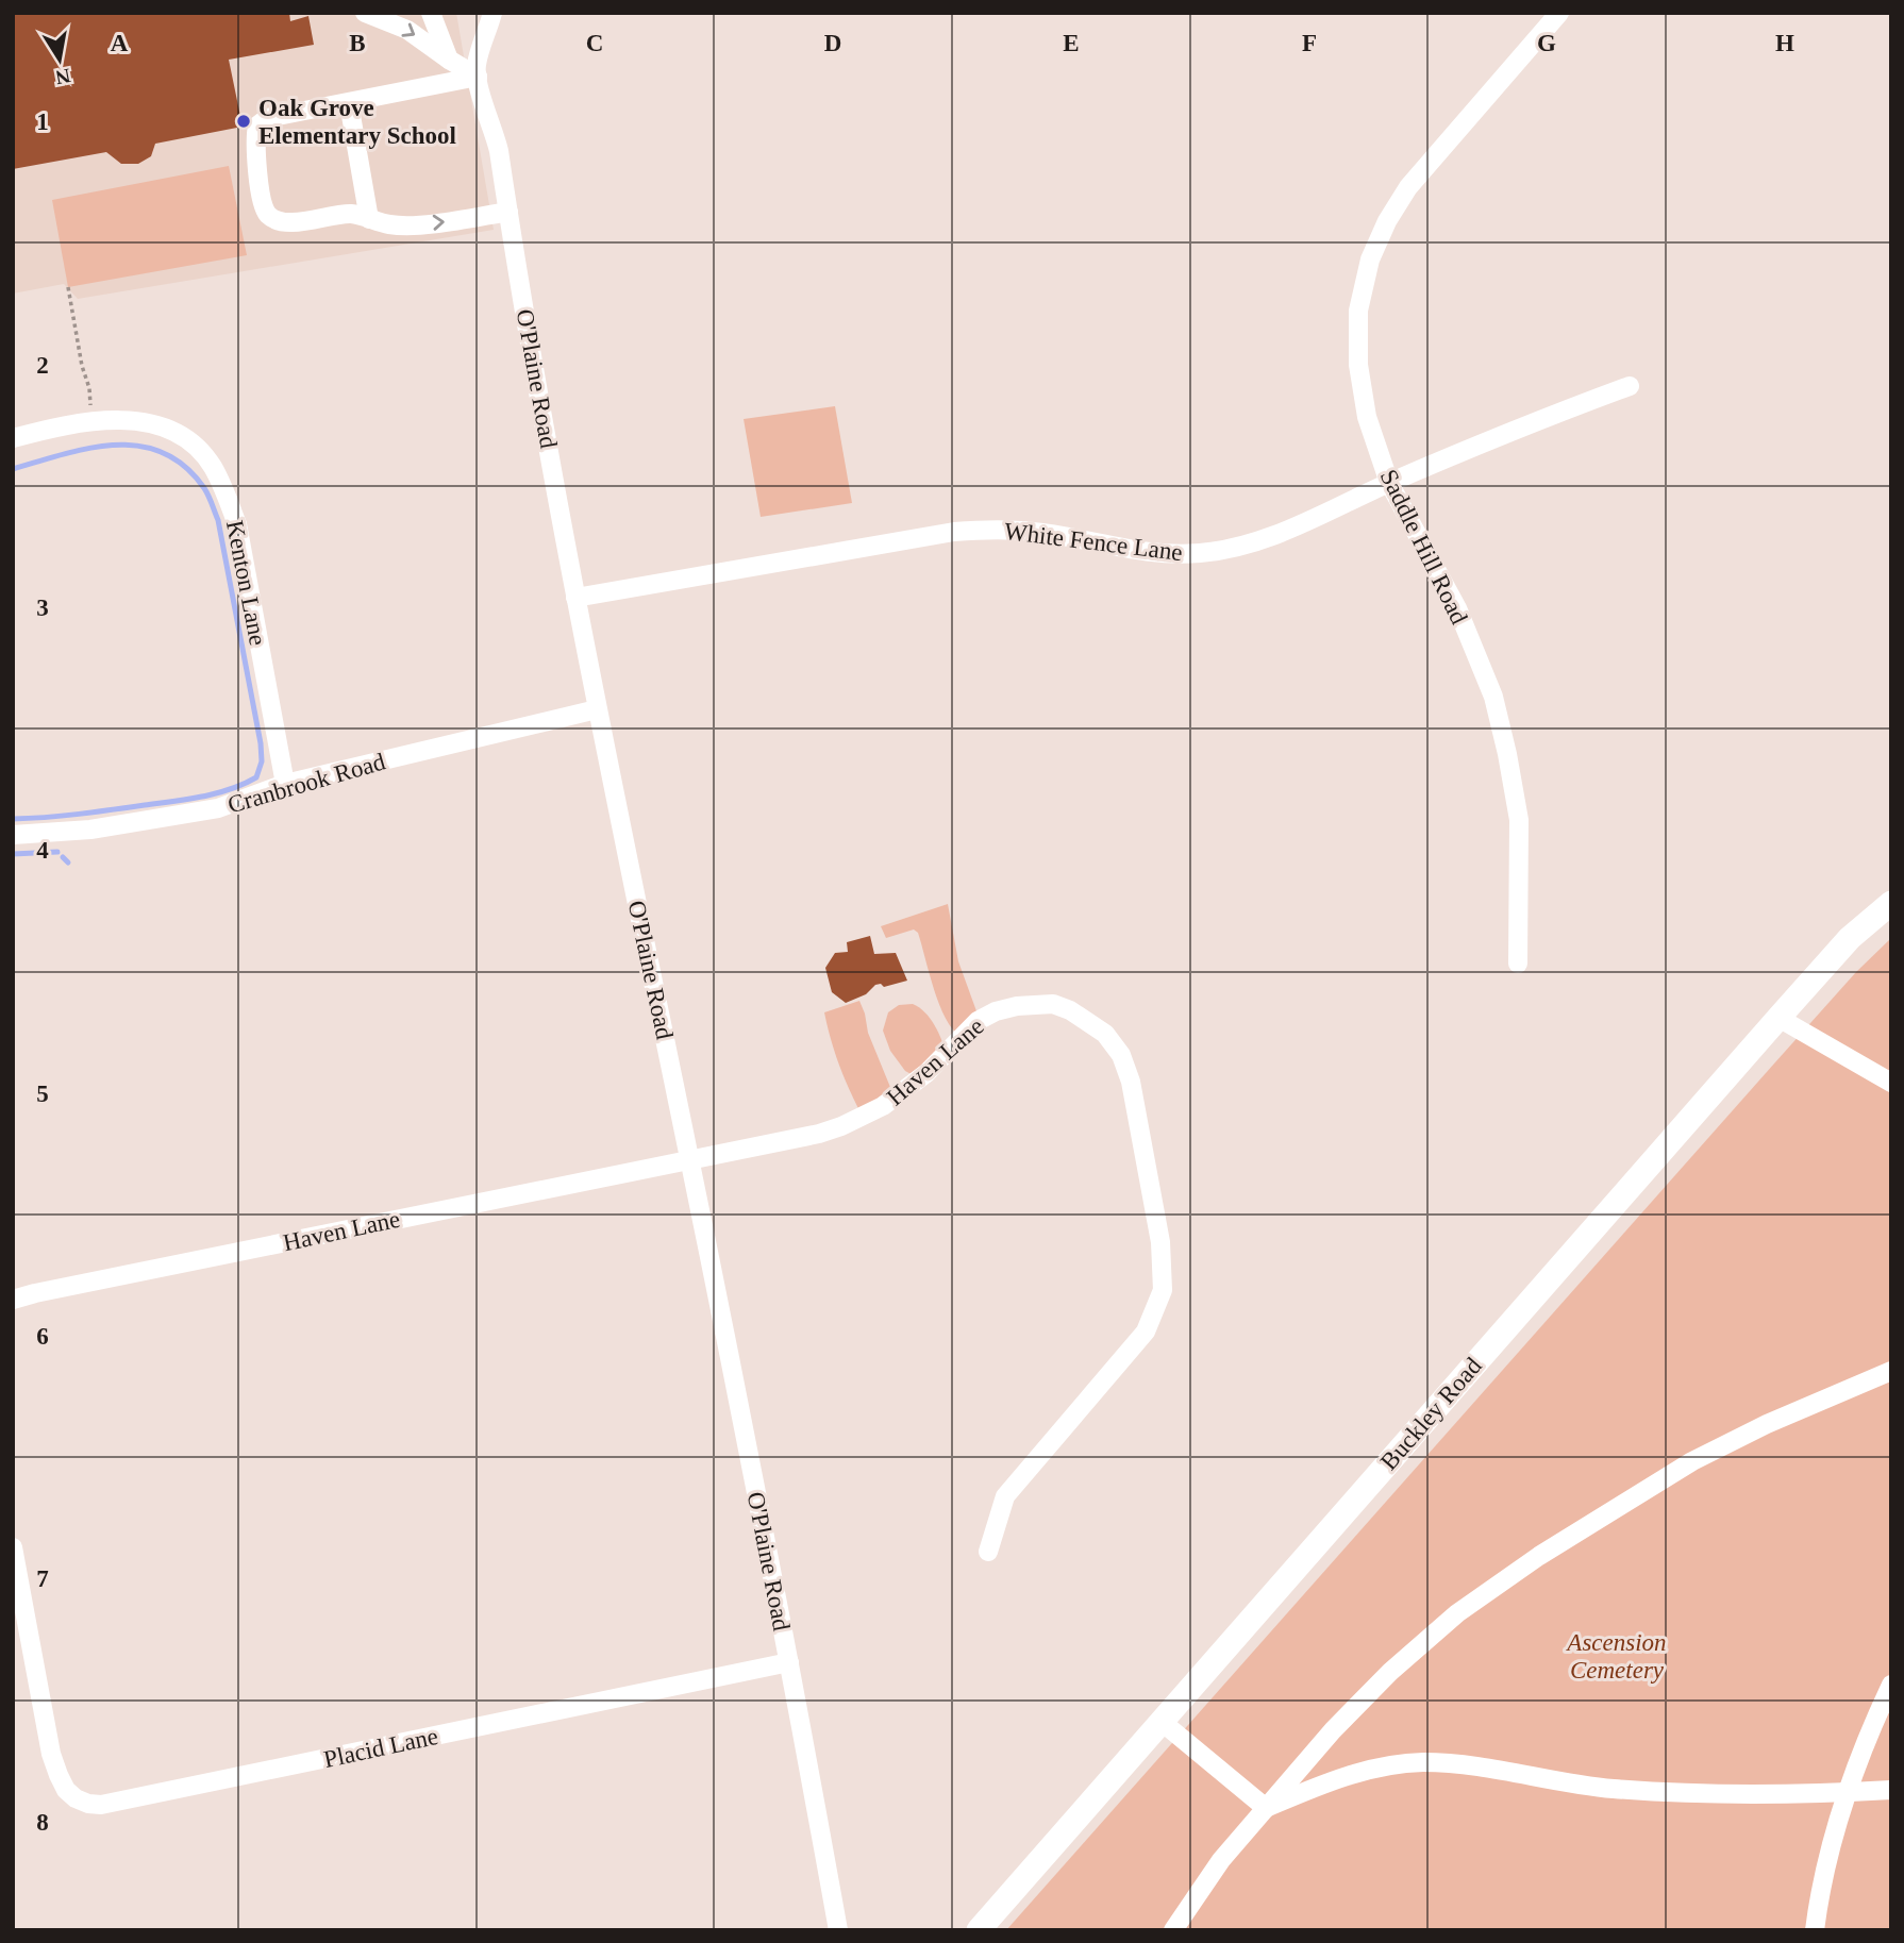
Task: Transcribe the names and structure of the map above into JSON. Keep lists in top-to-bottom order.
{
  "streets": {
    "main road": ["Buckley Road"],
    "street": [
      "O'Plaine Road",
      "White Fence Lane",
      "Saddle Hill Road",
      "Kenton Lane",
      "Cranbrook Road",
      "Haven Lane",
      "Placid Lane"
    ]
  },
  "crossings": [
    ["O'Plaine Road", "White Fence Lane"],
    ["O'Plaine Road", "Cranbrook Road"],
    ["O'Plaine Road", "Haven Lane"],
    ["O'Plaine Road", "Placid Lane"],
    ["White Fence Lane", "Saddle Hill Road"],
    ["Kenton Lane", "Cranbrook Road"]
  ],
  "parks": ["Ascension Cemetery"],
  "places": ["Oak Grove Elementary School"],
  "north": "bottom",
  "grid": {
    "columns": [
      "A",
      "B",
      "C",
      "D",
      "E",
      "F",
      "G",
      "H"
    ],
    "rows": [
      "1",
      "2",
      "3",
      "4",
      "5",
      "6",
      "7",
      "8"
    ]
  }
}
